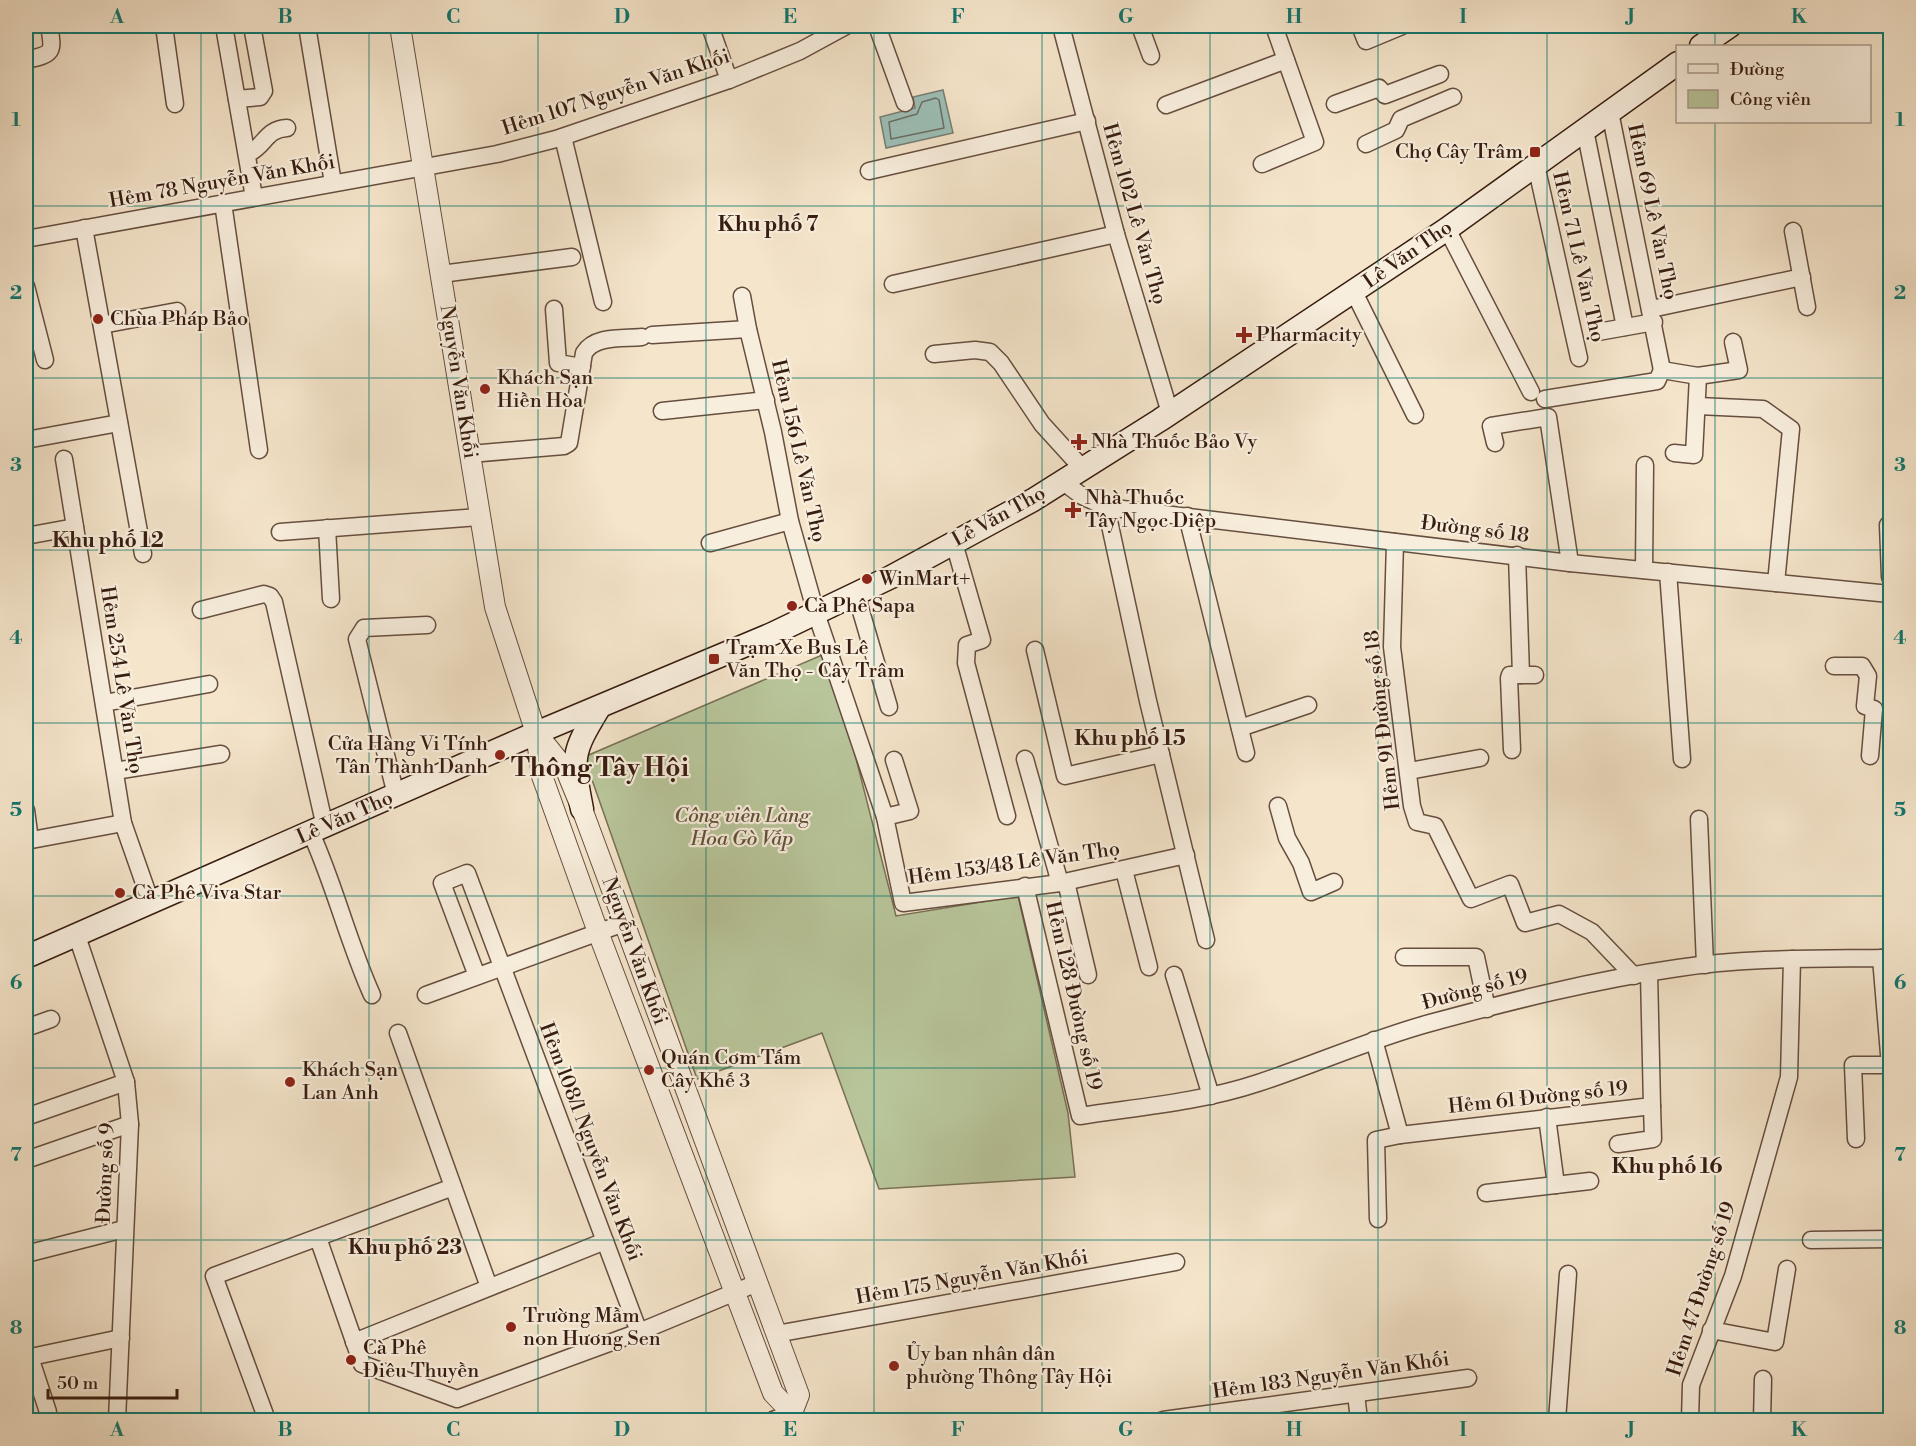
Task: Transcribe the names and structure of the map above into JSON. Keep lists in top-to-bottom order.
{
  "streets": {
    "main road": ["Lê Văn Thọ"],
    "street": [
      "Hẻm 107 Nguyễn Văn Khối",
      "Hẻm 78 Nguyễn Văn Khối",
      "Hẻm 69 Lê Văn Thọ",
      "Hẻm 102 Lê Văn Thọ",
      "Hẻm 71 Lê Văn Thọ",
      "Nguyễn Văn Khối",
      "Hẻm 156 Lê Văn Thọ",
      "Đường số 18",
      "Hẻm 254 Lê Văn Thọ",
      "Hẻm 91 Đường số 18",
      "Hẻm 153/48 Lê Văn Thọ",
      "Đường số 19",
      "Hẻm 128 Đường số 19",
      "Hẻm 61 Đường số 19",
      "Hẻm 108/1 Nguyễn Văn Khối",
      "Đường số 9",
      "Hẻm 175 Nguyễn Văn Khối",
      "Hẻm 47 Đường số 19",
      "Hẻm 183 Nguyễn Văn Khối"
    ]
  },
  "crossings": [
    ["Hẻm 107 Nguyễn Văn Khối", "Hẻm 78 Nguyễn Văn Khối"],
    ["Hẻm 107 Nguyễn Văn Khối", "Nguyễn Văn Khối"],
    ["Hẻm 78 Nguyễn Văn Khối", "Nguyễn Văn Khối"],
    ["Hẻm 69 Lê Văn Thọ", "Lê Văn Thọ"],
    ["Hẻm 102 Lê Văn Thọ", "Lê Văn Thọ"],
    ["Lê Văn Thọ", "Hẻm 71 Lê Văn Thọ"],
    ["Lê Văn Thọ", "Nguyễn Văn Khối"],
    ["Lê Văn Thọ", "Hẻm 156 Lê Văn Thọ"],
    ["Lê Văn Thọ", "Đường số 18"],
    ["Lê Văn Thọ", "Hẻm 254 Lê Văn Thọ"],
    ["Lê Văn Thọ", "Đường số 9"],
    ["Nguyễn Văn Khối", "Hẻm 175 Nguyễn Văn Khối"],
    ["Hẻm 156 Lê Văn Thọ", "Hẻm 153/48 Lê Văn Thọ"],
    ["Đường số 18", "Hẻm 91 Đường số 18"],
    ["Hẻm 91 Đường số 18", "Đường số 19"],
    ["Hẻm 91 Đường số 18", "Hẻm 61 Đường số 19"],
    ["Hẻm 153/48 Lê Văn Thọ", "Hẻm 128 Đường số 19"],
    ["Đường số 19", "Hẻm 128 Đường số 19"],
    ["Đường số 19", "Hẻm 61 Đường số 19"],
    ["Đường số 19", "Hẻm 47 Đường số 19"]
  ],
  "districts": [
    "Khu phố 7",
    "Khu phố 12",
    "Khu phố 15",
    "Thông Tây Hội",
    "Khu phố 16",
    "Khu phố 23"
  ],
  "parks": ["Công viên Làng Hoa Gò Vấp"],
  "places": {
    "transit": ["Chợ Cây Trâm", "Trạm Xe Bus Lê Văn Thọ - Cây Trâm"],
    "other": [
      "Chùa Pháp Bảo",
      "Khách Sạn Hiền Hòa",
      "WinMart+",
      "Cà Phê Sapa",
      "Cửa Hàng Vi Tính Tân Thành Danh",
      "Cà Phê Viva Star",
      "Quán Cơm Tấm Cây Khế 3",
      "Khách Sạn Lan Anh",
      "Trường Mầm non Hương Sen",
      "Cà Phê Điêu Thuyền",
      "Ủy ban nhân dân phường Thông Tây Hội"
    ],
    "health": ["Pharmacity", "Nhà Thuốc Bảo Vy", "Nhà Thuốc Tây Ngọc Diệp"]
  },
  "legend": ["Đường", "Công viên"],
  "scale_bar": "50 m",
  "grid": {
    "columns": [
      "A",
      "B",
      "C",
      "D",
      "E",
      "F",
      "G",
      "H",
      "I",
      "J",
      "K"
    ],
    "rows": [
      "1",
      "2",
      "3",
      "4",
      "5",
      "6",
      "7",
      "8"
    ]
  }
}
